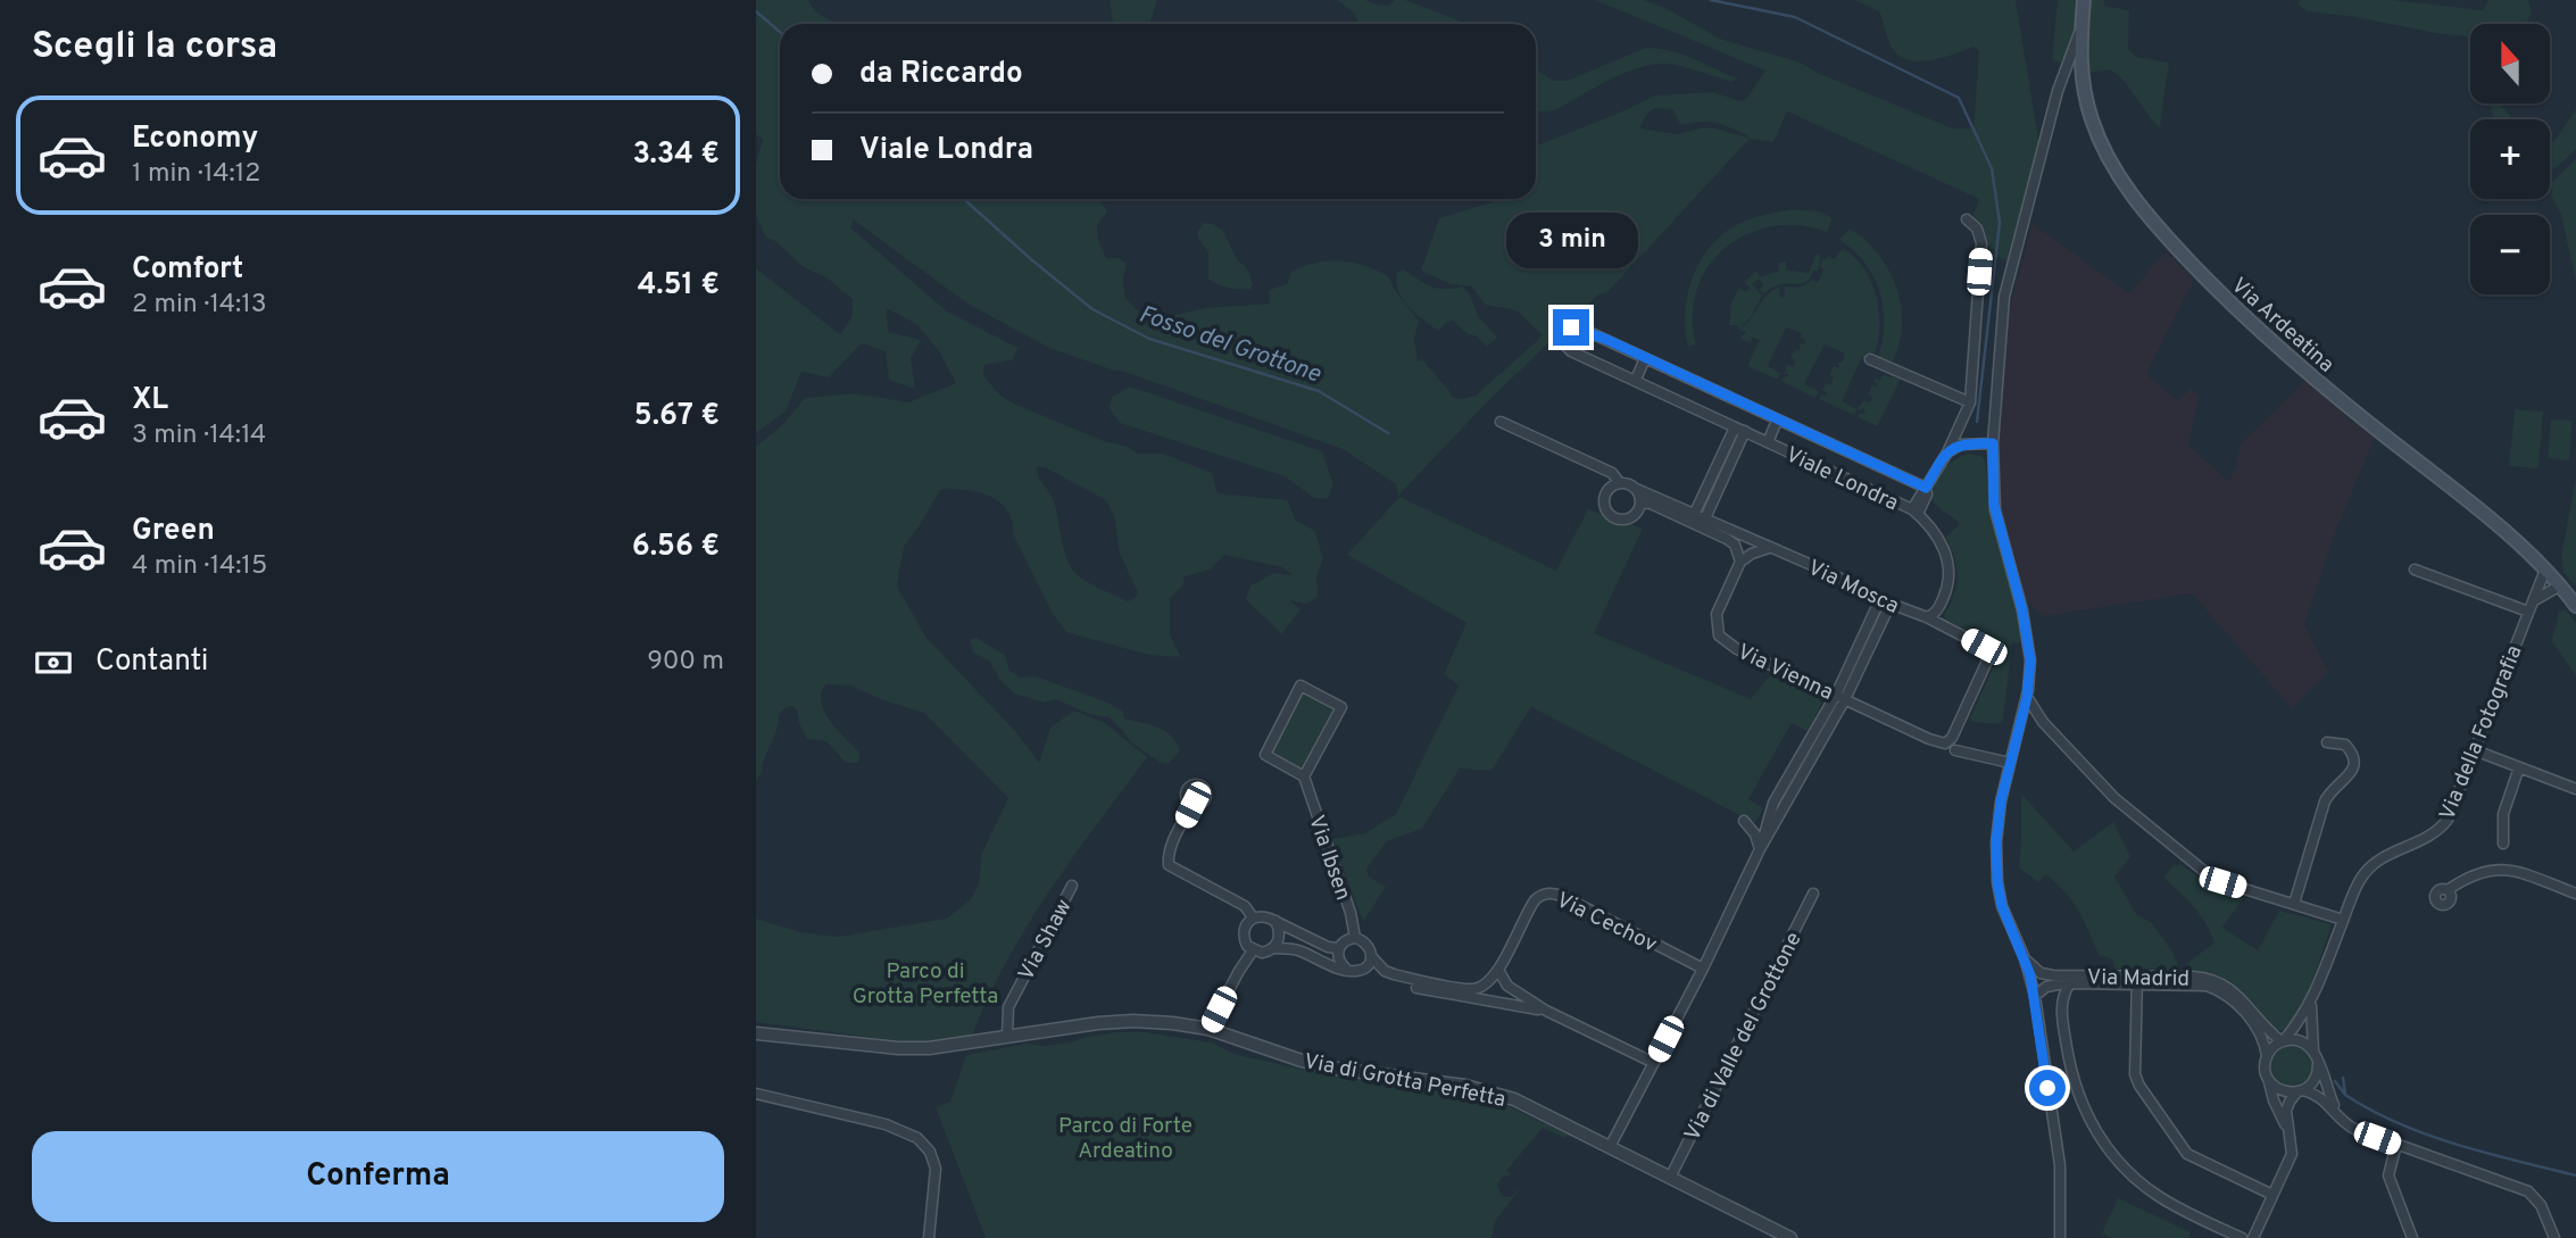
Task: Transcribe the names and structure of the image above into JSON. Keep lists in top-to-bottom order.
{
  "streets": {
    "main road": ["Via Ardeatina"],
    "street": [
      "Viale Londra",
      "Via Mosca",
      "Via Vienna",
      "Via della Fotografia",
      "Via Ibsen",
      "Via Cechov",
      "Via Shaw",
      "Via Madrid",
      "Via di Valle del Grottone",
      "Via di Grotta Perfetta"
    ]
  },
  "crossings": [
    ["Via Ardeatina", "Via della Fotografia"],
    ["Via Mosca", "Via Vienna"],
    ["Via della Fotografia", "Via Madrid"],
    ["Via Shaw", "Via di Grotta Perfetta"],
    ["Via di Valle del Grottone", "Via di Grotta Perfetta"]
  ],
  "water": ["Fosso del Grottone"],
  "parks": ["Parco di Grotta Perfetta", "Parco di Forte Ardeatino"],
  "north": "top",
  "page": {
    "heading": "Scegli la corsa",
    "map_buttons": ["+", "−"],
    "banner": ["da Riccardo", "Viale Londra"],
    "list": [
      {
        "name": "Economy",
        "note": "1 min · 14:12",
        "value": "3.34 €"
      },
      {
        "name": "Comfort",
        "note": "2 min · 14:13",
        "value": "4.51 €"
      },
      {
        "name": "XL",
        "note": "3 min · 14:14",
        "value": "5.67 €"
      },
      {
        "name": "Green",
        "note": "4 min · 14:15",
        "value": "6.56 €"
      }
    ],
    "bubble": "3 min",
    "pay": ["Contanti", "900 m"],
    "buttons": "Conferma"
  }
}
